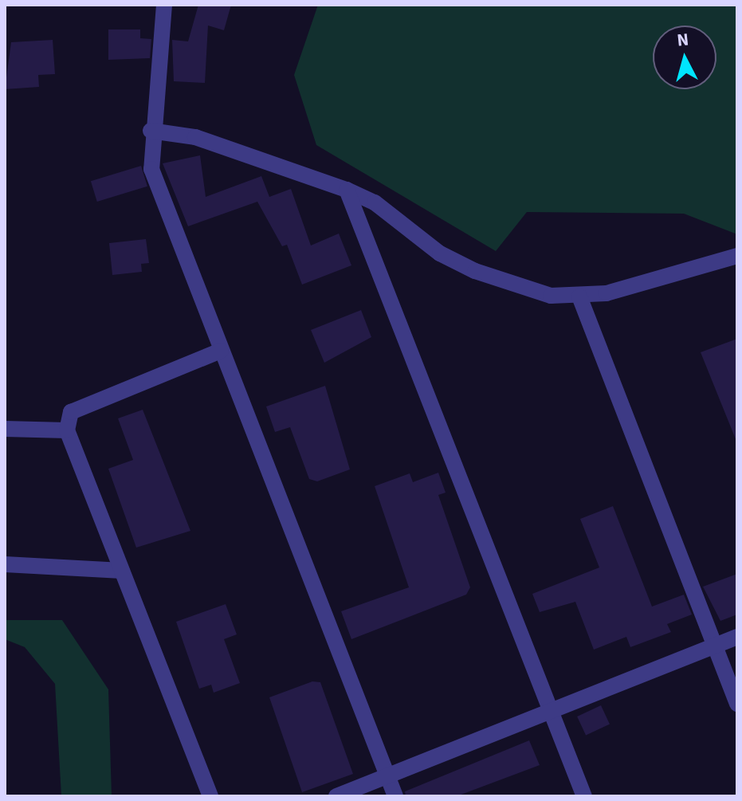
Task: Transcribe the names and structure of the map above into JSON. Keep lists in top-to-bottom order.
{
  "north": "top"
}
